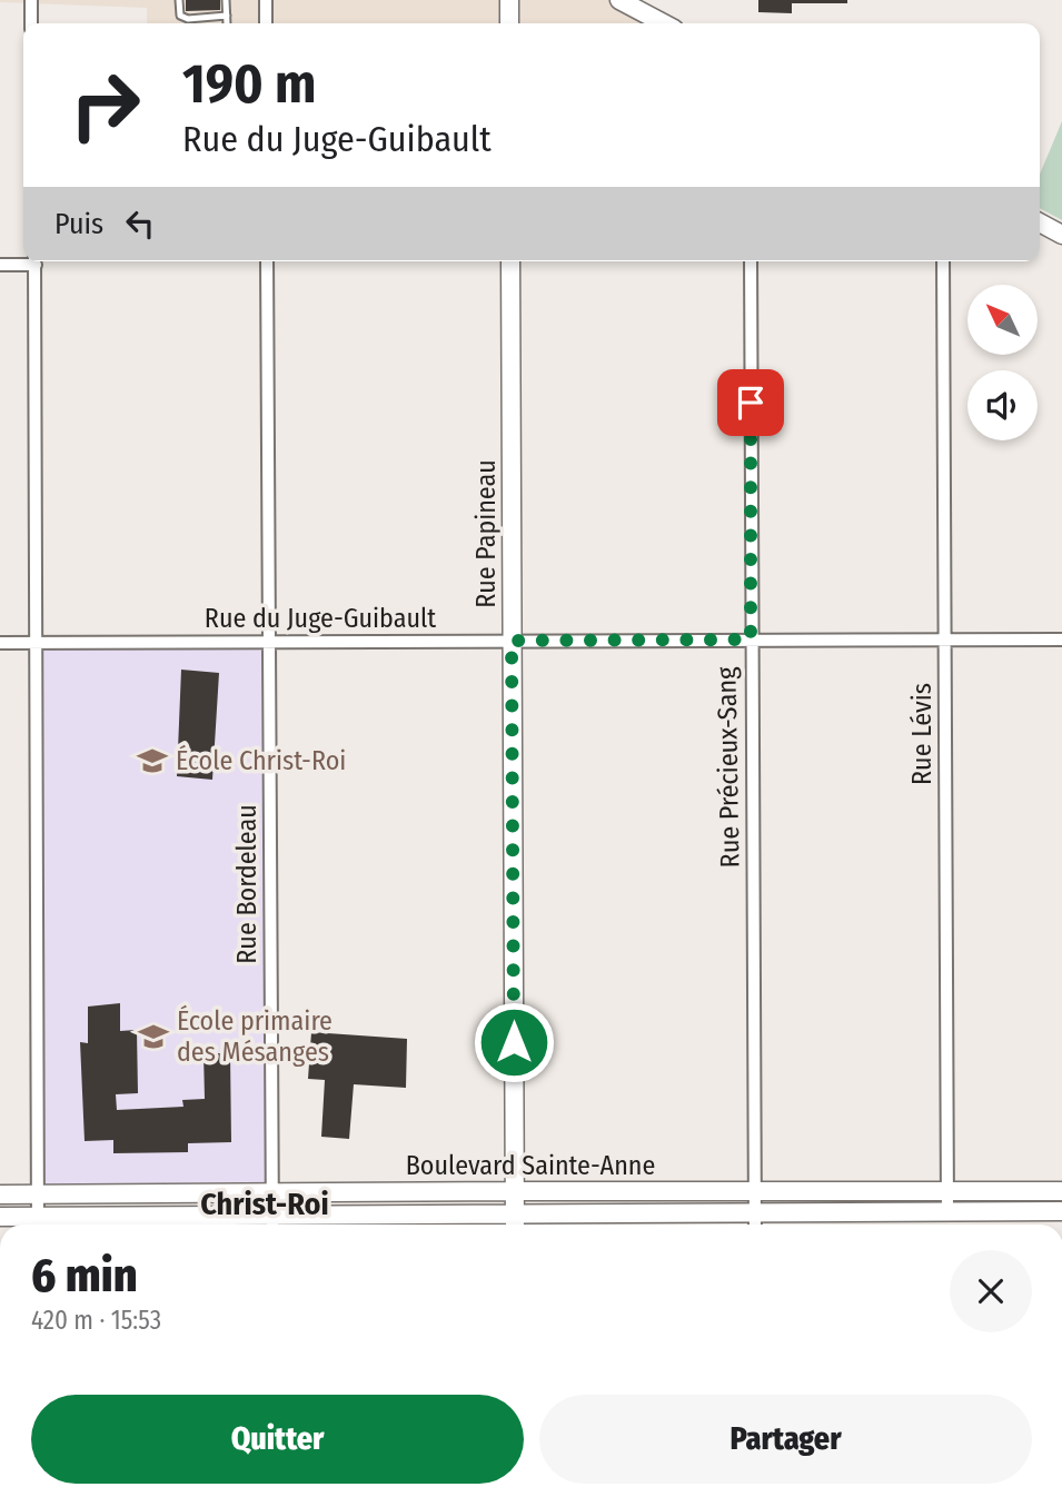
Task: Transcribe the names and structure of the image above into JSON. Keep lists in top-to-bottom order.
{
  "streets": {
    "street": [
      "Rue Papineau",
      "Rue du Juge-Guibault",
      "Rue Lévis",
      "Rue Précieux-Sang",
      "Rue Bordeleau",
      "Boulevard Sainte-Anne"
    ]
  },
  "crossings": [
    ["Rue Papineau", "Rue du Juge-Guibault"],
    ["Rue Papineau", "Boulevard Sainte-Anne"],
    ["Rue du Juge-Guibault", "Rue Lévis"],
    ["Rue du Juge-Guibault", "Rue Précieux-Sang"],
    ["Rue du Juge-Guibault", "Rue Bordeleau"],
    ["Rue Lévis", "Boulevard Sainte-Anne"],
    ["Rue Précieux-Sang", "Boulevard Sainte-Anne"],
    ["Rue Bordeleau", "Boulevard Sainte-Anne"]
  ],
  "districts": ["Christ-Roi"],
  "places": {
    "school or university": ["École Christ-Roi", "École primaire des Mésanges"]
  },
  "north": "top left",
  "page": {
    "turn": ["190 m", "Rue du Juge-Guibault"],
    "then": "Puis",
    "heading": ["6 min", "420 m · 15:53"],
    "buttons": ["Quitter", "Partager"]
  }
}
